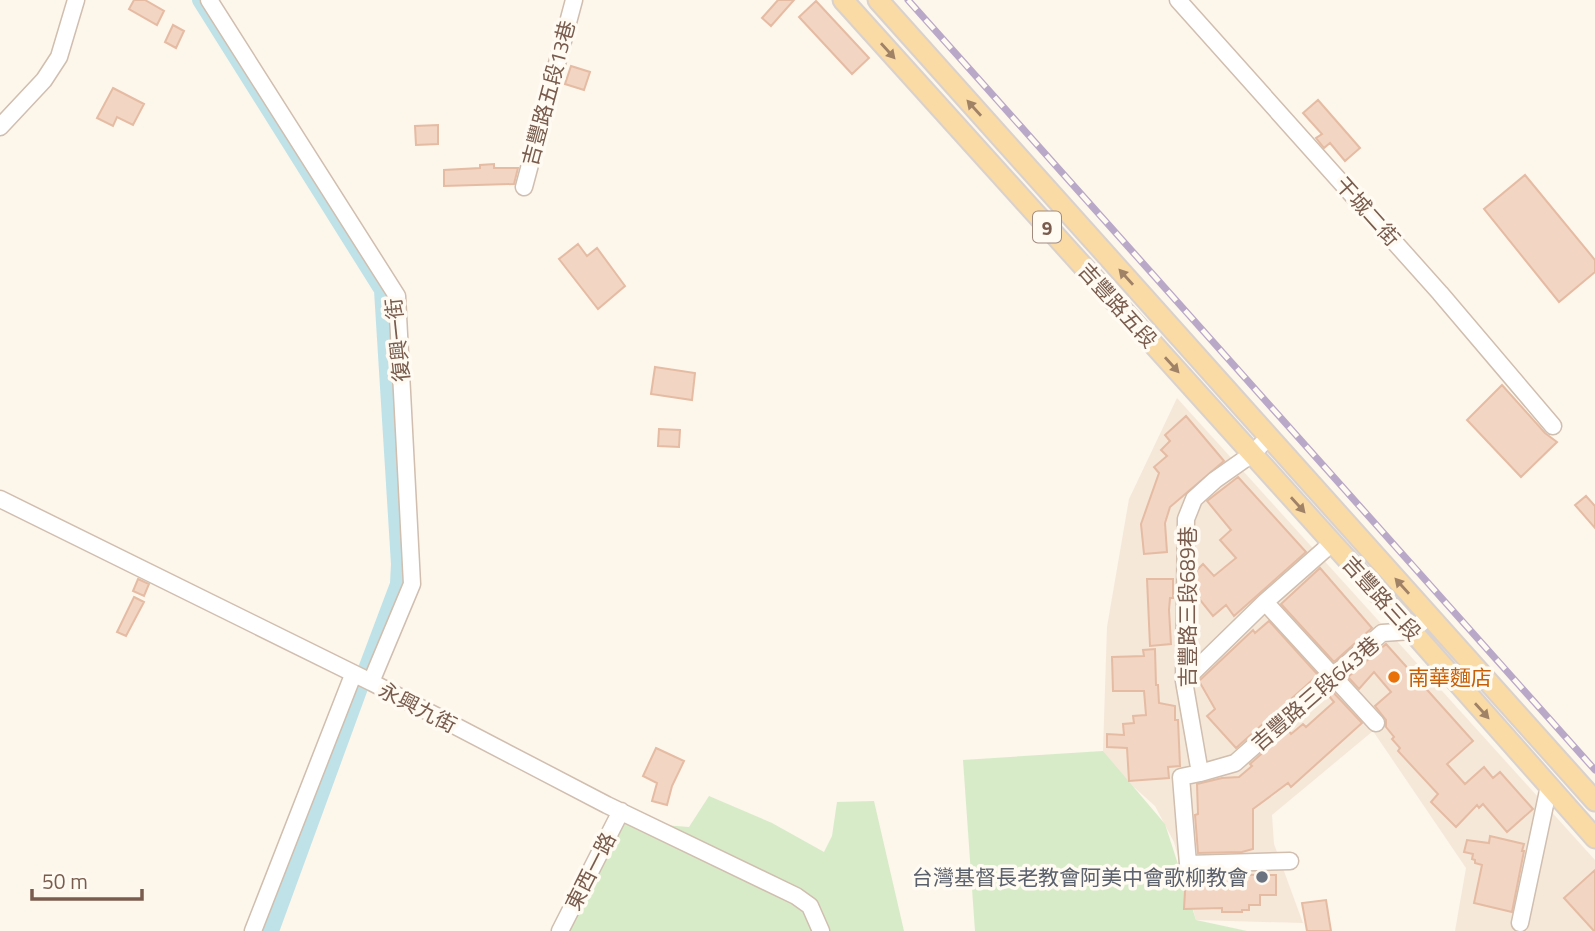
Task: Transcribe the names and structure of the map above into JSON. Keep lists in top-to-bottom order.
{
  "streets": {
    "main road": ["9", "吉豐路五段", "吉豐路三段"],
    "street": [
      "吉豐路五段13巷",
      "干城二街",
      "復興一街",
      "吉豐路三段689巷",
      "吉豐路三段643巷",
      "永興九街",
      "東西一路"
    ]
  },
  "crossings": [
    ["吉豐路五段", "吉豐路三段"],
    ["吉豐路五段", "吉豐路三段689巷"],
    ["復興一街", "永興九街"],
    ["吉豐路三段", "吉豐路三段689巷"],
    ["吉豐路三段", "吉豐路三段643巷"],
    ["吉豐路三段689巷", "吉豐路三段643巷"],
    ["永興九街", "東西一路"]
  ],
  "places": ["南華麵店", "台灣基督長老教會阿美中會歌柳教會"],
  "scale_bar": "50 m"
}
